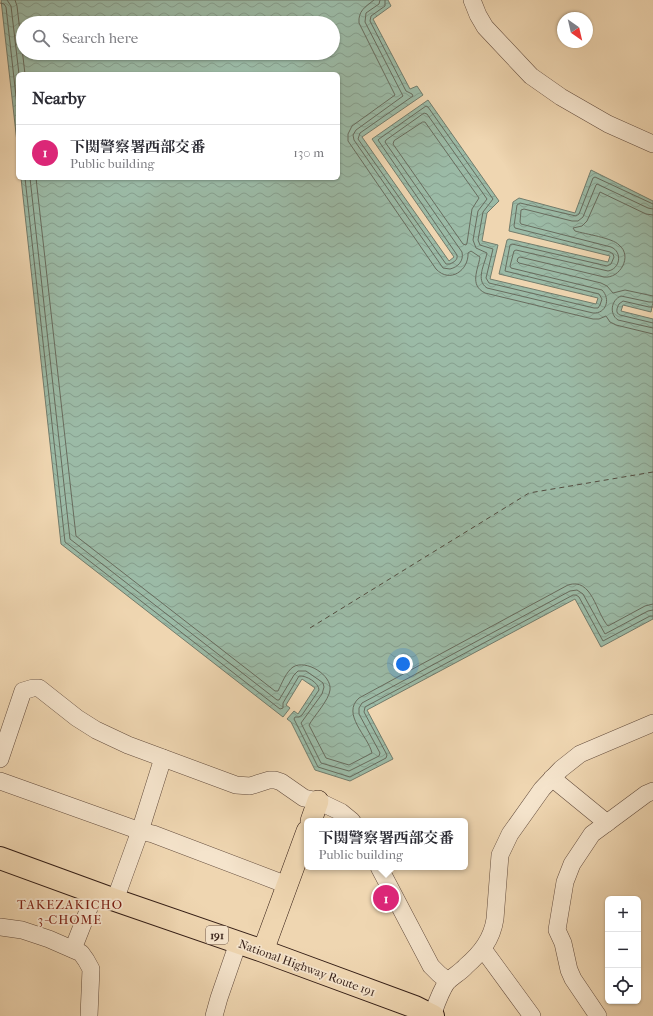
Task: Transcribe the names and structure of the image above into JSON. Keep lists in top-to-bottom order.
{
  "streets": {
    "highway": ["191", "National Highway Route 191"]
  },
  "districts": ["TAKEZAKICHO 3-CHOME"],
  "north": "bottom right",
  "page": {
    "search": "Search here",
    "heading": "Nearby",
    "list": [
      {
        "mark": "1",
        "name": "下関警察署西部交番",
        "note": "Public building",
        "value": "130 m"
      }
    ],
    "popup": ["下関警察署西部交番", "Public building"],
    "pins": "1",
    "map_buttons": ["+", "−"]
  }
}
